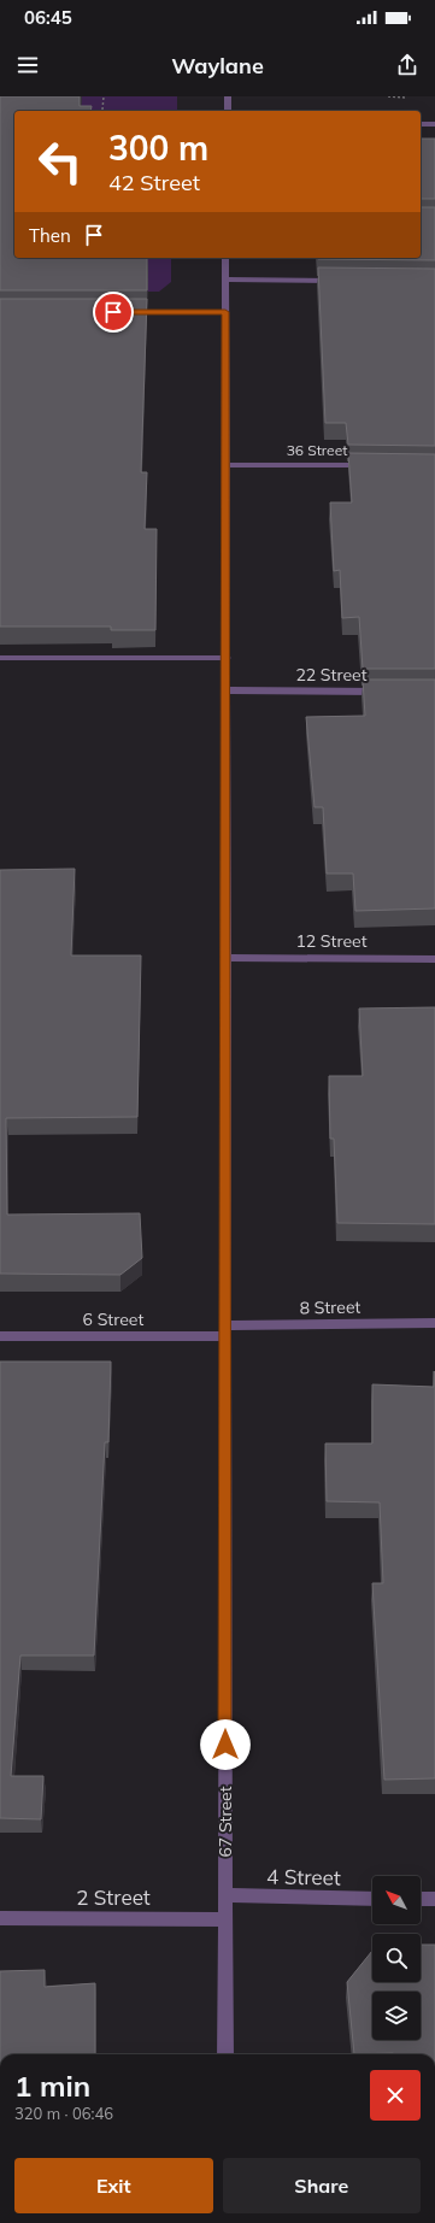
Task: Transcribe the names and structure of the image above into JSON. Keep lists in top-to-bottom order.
{
  "streets": {
    "street": [
      "36 Street",
      "22 Street",
      "12 Street",
      "8 Street",
      "6 Street",
      "67 Street",
      "4 Street",
      "2 Street"
    ]
  },
  "crossings": [
    ["36 Street", "67 Street"],
    ["22 Street", "67 Street"],
    ["12 Street", "67 Street"],
    ["8 Street", "6 Street"],
    ["8 Street", "67 Street"],
    ["6 Street", "67 Street"],
    ["67 Street", "4 Street"],
    ["67 Street", "2 Street"]
  ],
  "north": "top left",
  "page": {
    "status": "06:45",
    "header": "Waylane",
    "turn": ["300 m", "42 Street"],
    "then": "Then",
    "heading": ["1 min", "320 m · 06:46"],
    "buttons": ["Exit", "Share"]
  }
}
